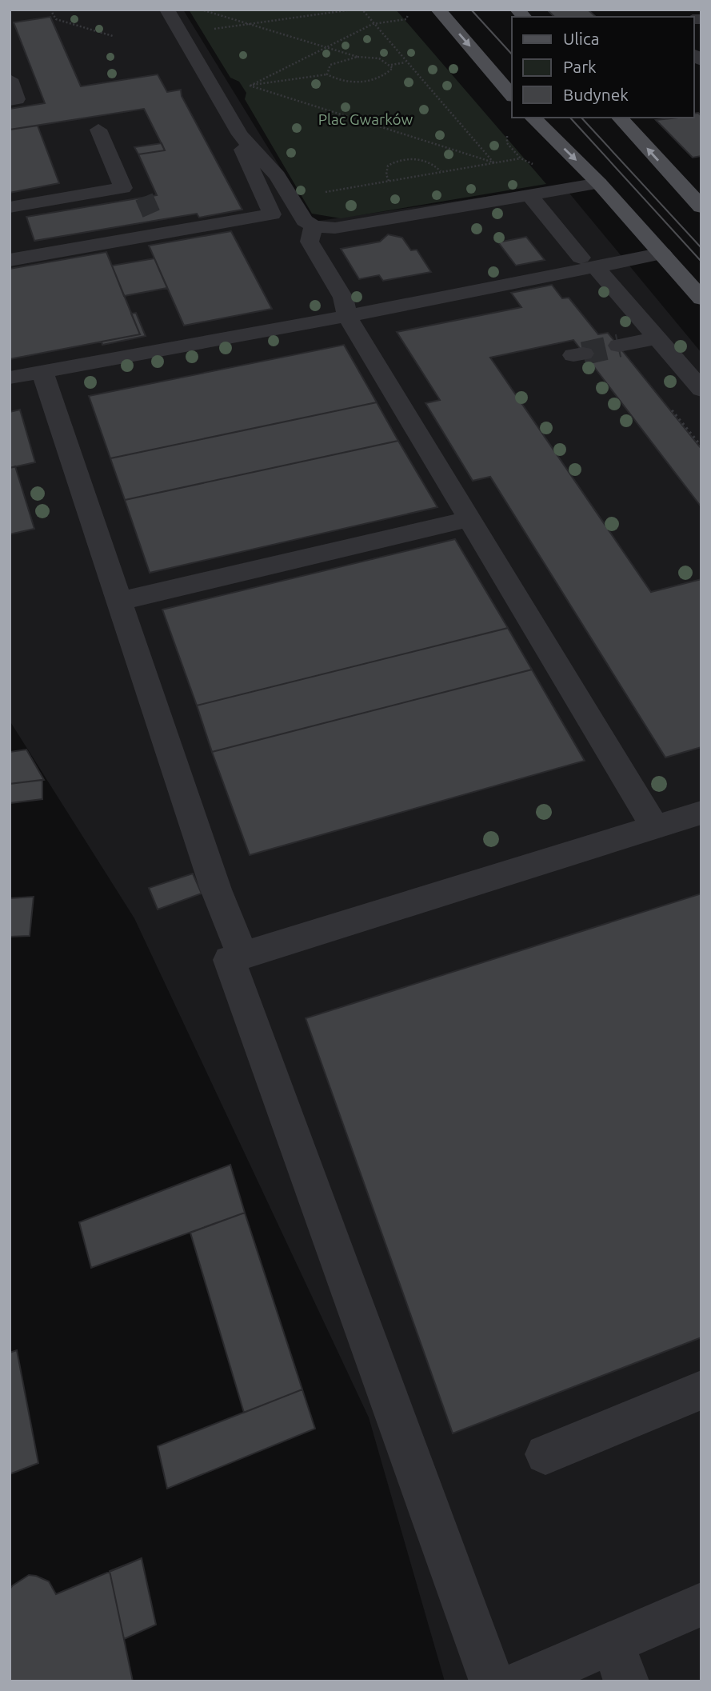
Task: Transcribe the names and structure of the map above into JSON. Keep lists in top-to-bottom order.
{
  "parks": ["Plac Gwarków"],
  "legend": ["Ulica", "Park", "Budynek"]
}
